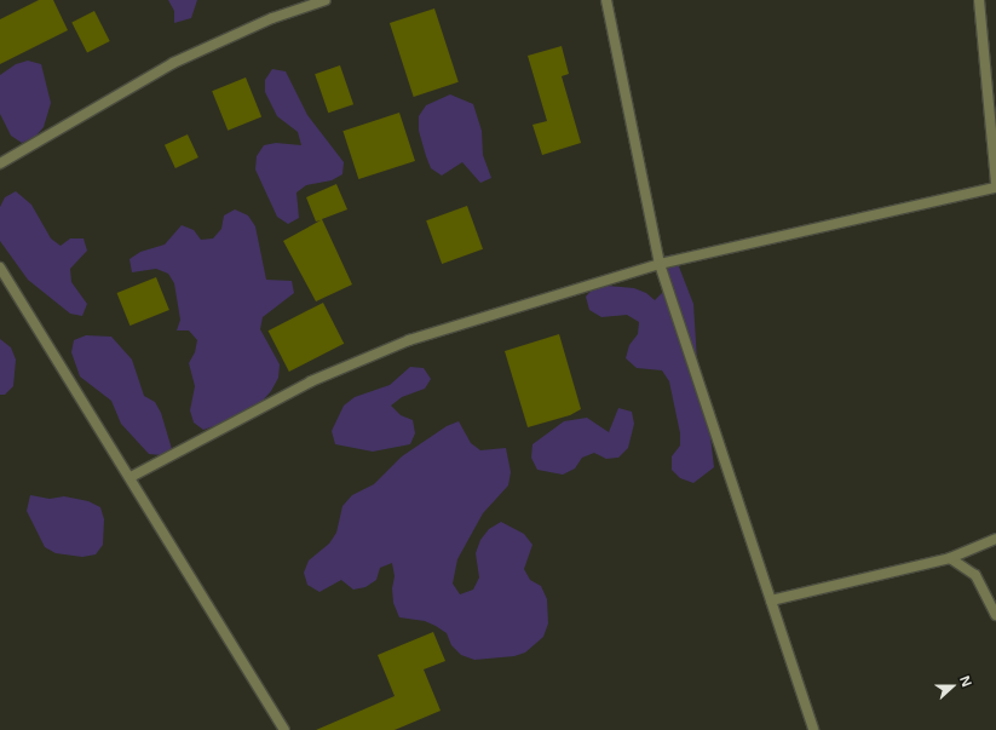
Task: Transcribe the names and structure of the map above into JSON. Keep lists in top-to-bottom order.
{
  "north": "right"
}
